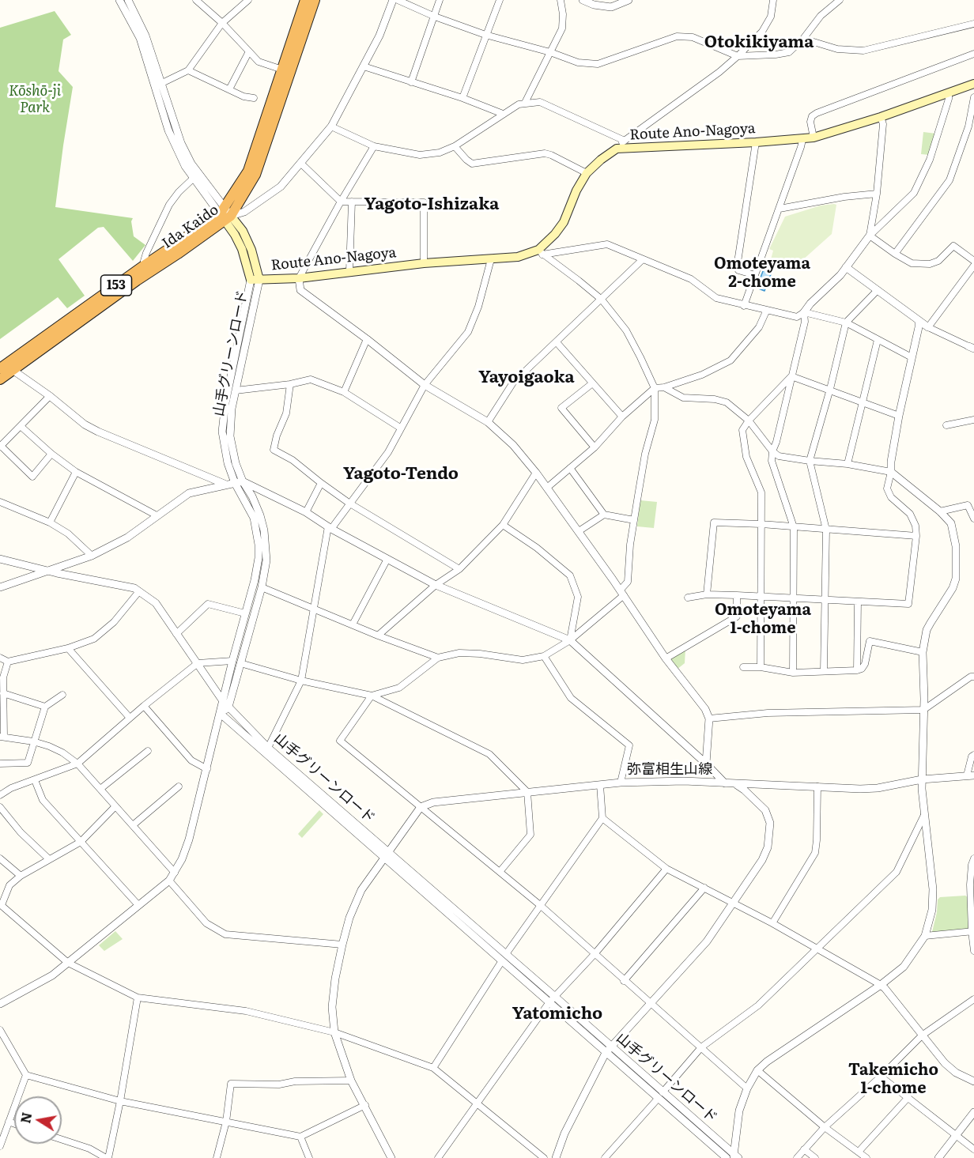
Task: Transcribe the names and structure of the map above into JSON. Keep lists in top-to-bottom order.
{
  "streets": {
    "highway": ["Ida Kaido", "153"],
    "main road": ["Route Ano-Nagoya"],
    "street": ["山手グリーンロード", "弥富相生山線"]
  },
  "crossings": [
    ["Route Ano-Nagoya", "Ida Kaido"],
    ["Route Ano-Nagoya", "山手グリーンロード"]
  ],
  "districts": [
    "Otokikiyama",
    "Yagoto-Ishizaka",
    "Omoteyama 2-chome",
    "Yayoigaoka",
    "Yagoto-Tendo",
    "Omoteyama 1-chome",
    "Yatomicho",
    "Takemicho 1-chome"
  ],
  "parks": ["Kōshō-ji Park"],
  "north": "left"
}
